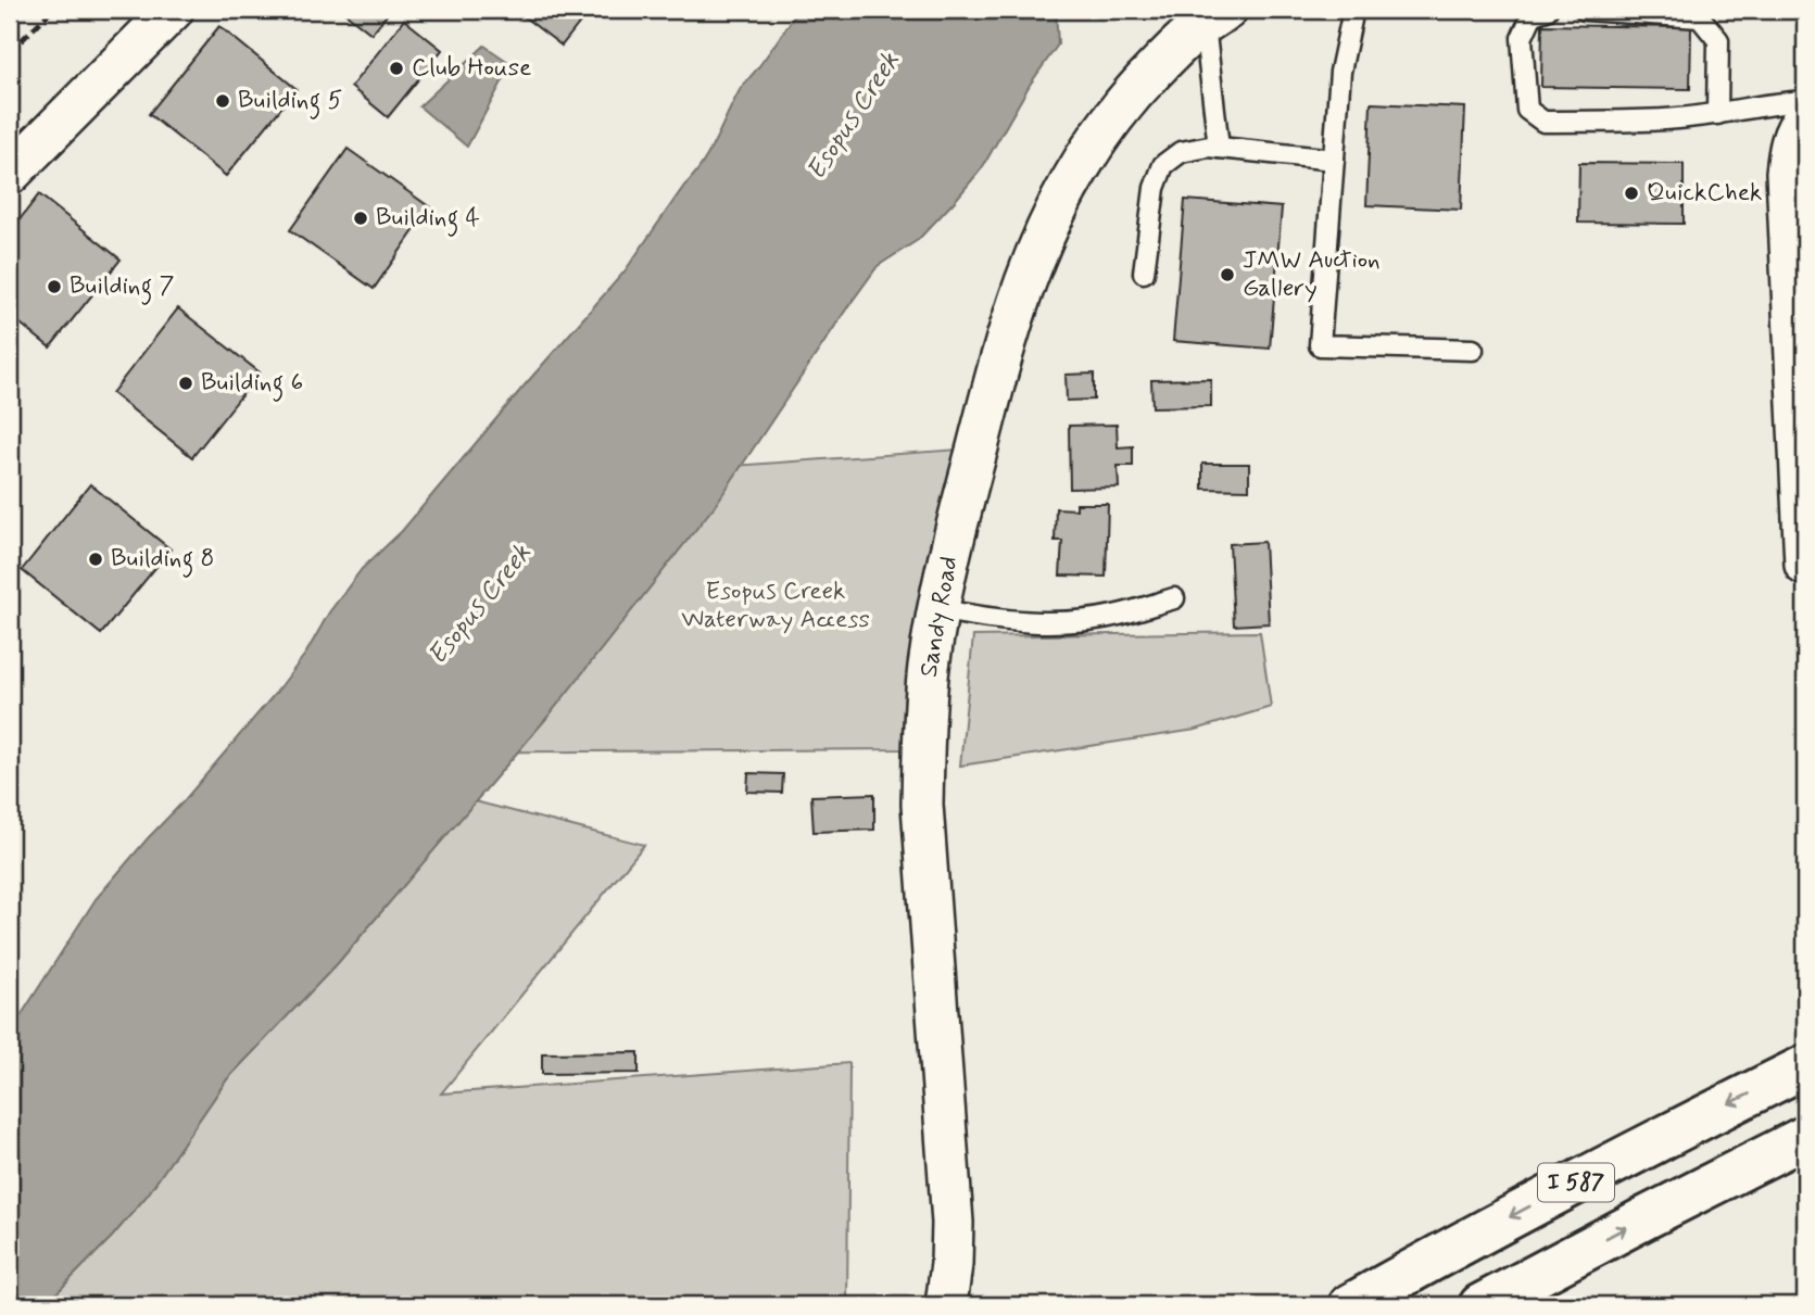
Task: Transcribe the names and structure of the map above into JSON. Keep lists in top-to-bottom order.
{
  "streets": {
    "highway": ["I 587"],
    "street": ["Sandy Road"]
  },
  "water": ["Esopus Creek"],
  "parks": ["Esopus Creek Waterway Access"],
  "places": [
    "Club House",
    "Building 5",
    "QuickChek",
    "Building 4",
    "JMW Auction Gallery",
    "Building 7",
    "Building 6",
    "Building 8"
  ]
}
